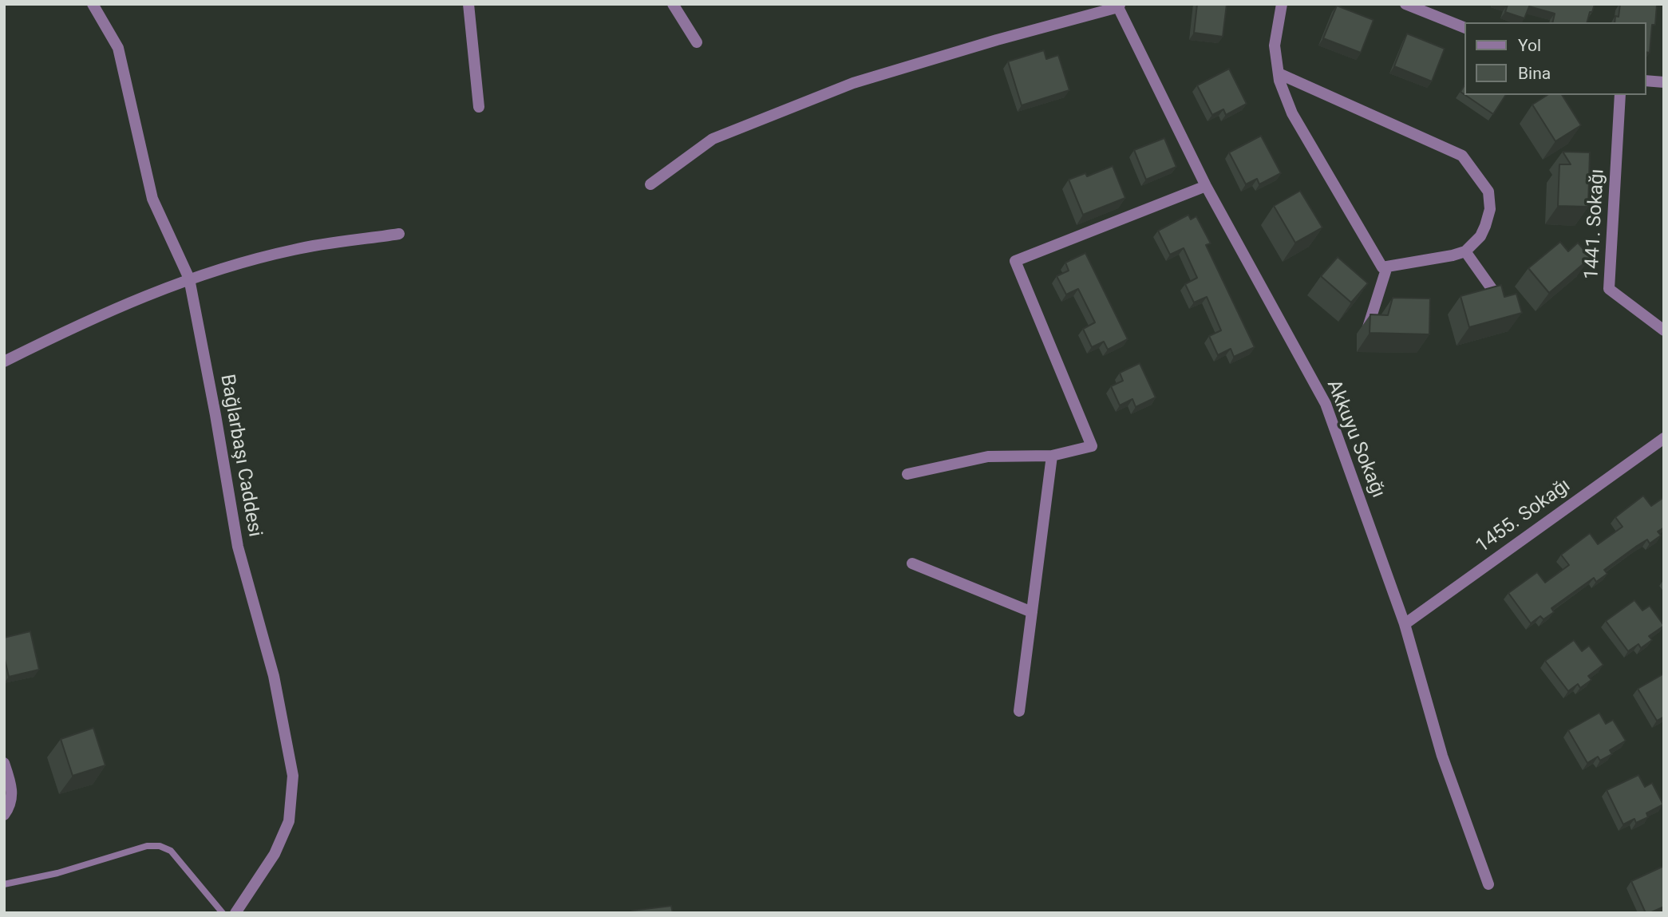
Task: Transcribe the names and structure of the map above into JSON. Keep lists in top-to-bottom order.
{
  "streets": {
    "street": [
      "1441. Sokağı",
      "Akkuyu Sokağı",
      "Bağlarbaşı Caddesi",
      "1455. Sokağı"
    ]
  },
  "crossings": [
    ["Akkuyu Sokağı", "1455. Sokağı"]
  ],
  "legend": ["Yol", "Bina"]
}
